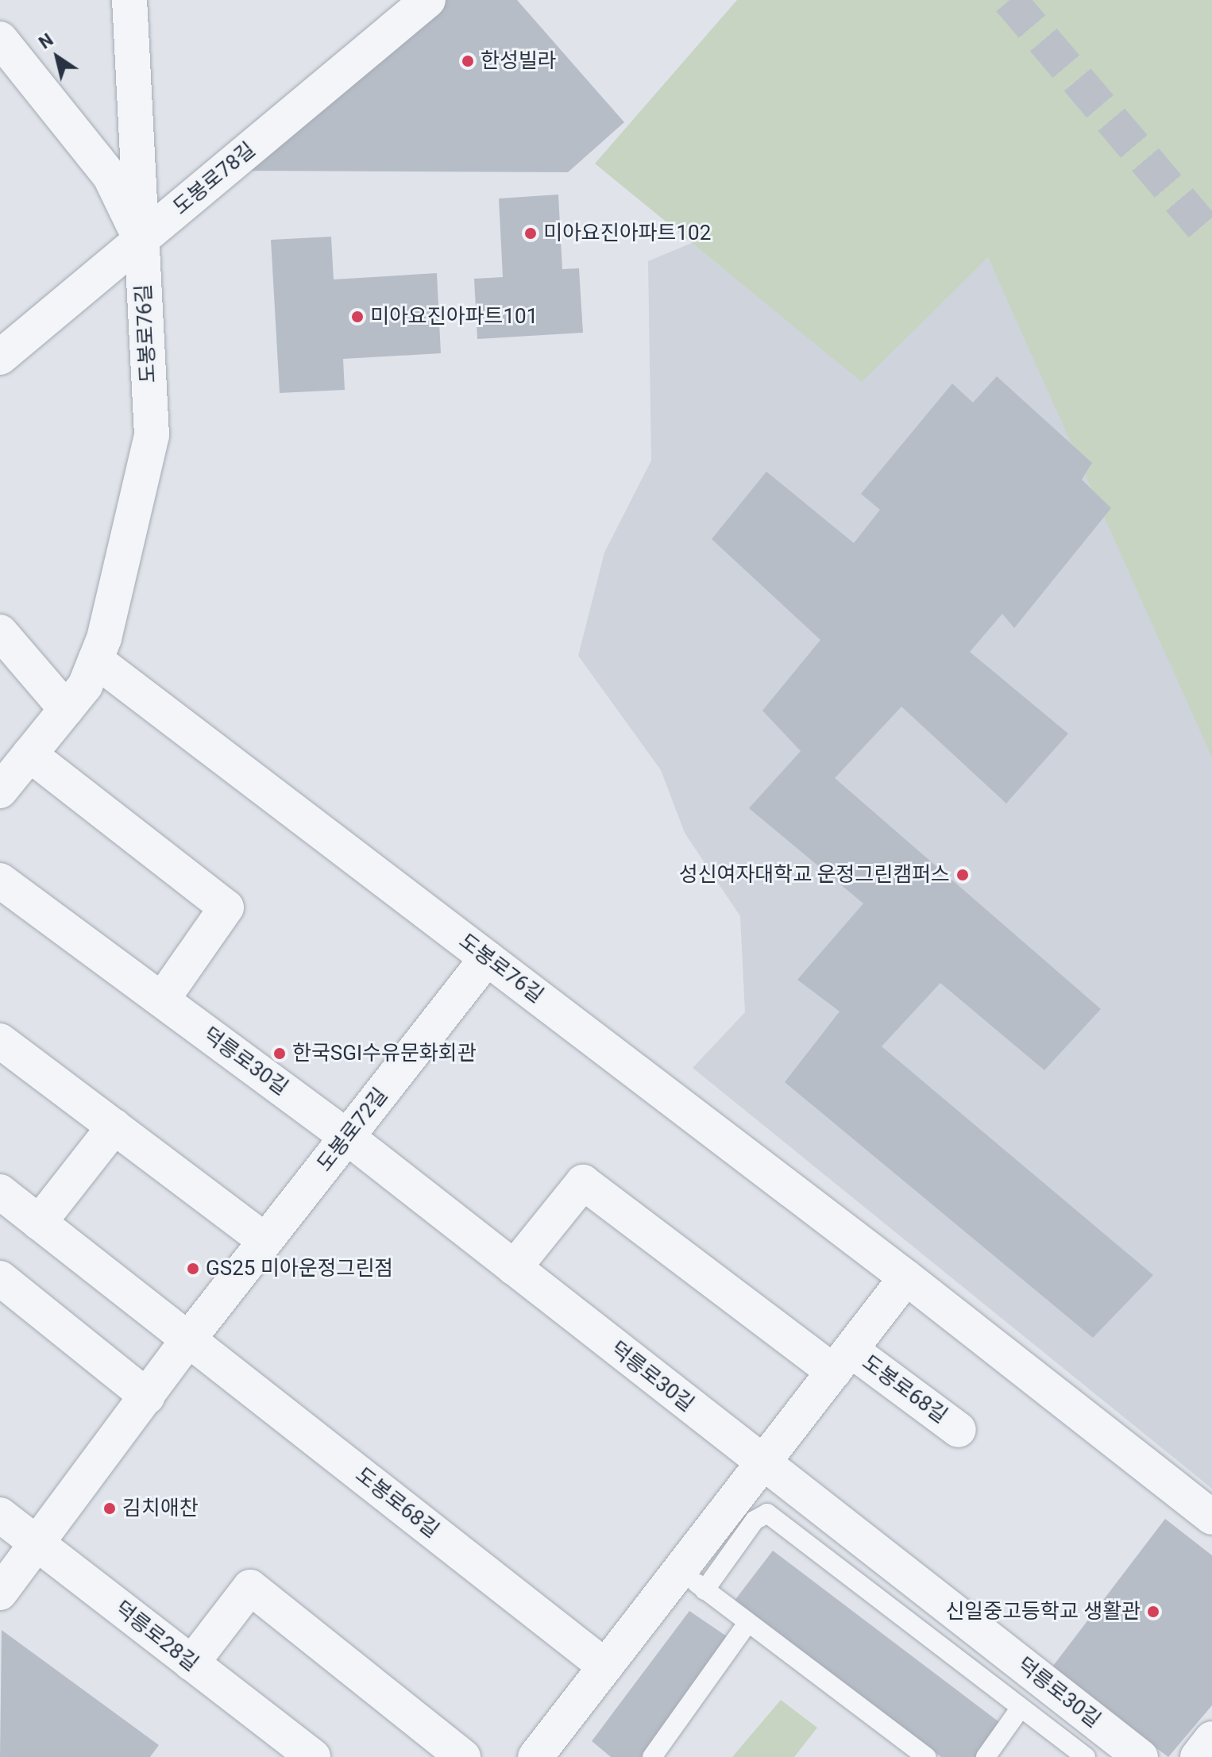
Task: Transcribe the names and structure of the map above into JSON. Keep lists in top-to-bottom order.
{
  "streets": {
    "street": [
      "도봉로78길",
      "도봉로76길",
      "덕릉로30길",
      "도봉로72길",
      "도봉로68길",
      "덕릉로28길"
    ]
  },
  "crossings": [
    ["도봉로78길", "도봉로76길"],
    ["도봉로76길", "도봉로72길"],
    ["도봉로76길", "도봉로68길"],
    ["덕릉로30길", "도봉로72길"],
    ["덕릉로30길", "도봉로68길"],
    ["도봉로72길", "도봉로68길"],
    ["도봉로72길", "덕릉로28길"]
  ],
  "places": [
    "한성빌라",
    "미아요진아파트102",
    "미아요진아파트101",
    "성신여자대학교 운정그린캠퍼스",
    "한국SGI수유문화회관",
    "GS25 미아운정그린점",
    "김치애찬",
    "신일중고등학교 생활관"
  ],
  "north": "top left"
}
